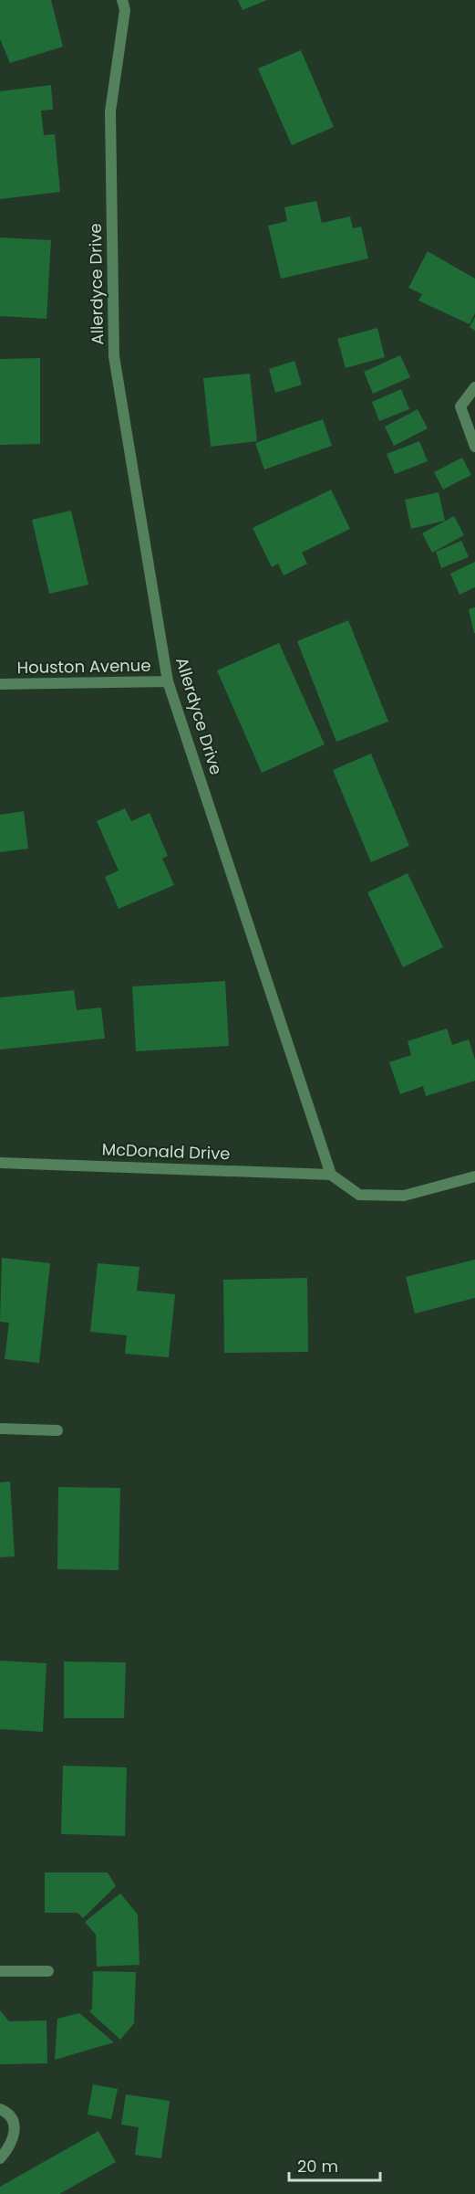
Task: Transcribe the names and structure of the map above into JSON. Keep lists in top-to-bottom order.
{
  "streets": {
    "street": ["Allerdyce Drive", "Houston Avenue", "McDonald Drive"]
  },
  "crossings": [
    ["Allerdyce Drive", "Houston Avenue"],
    ["Allerdyce Drive", "McDonald Drive"]
  ],
  "scale_bar": "20 m"
}
